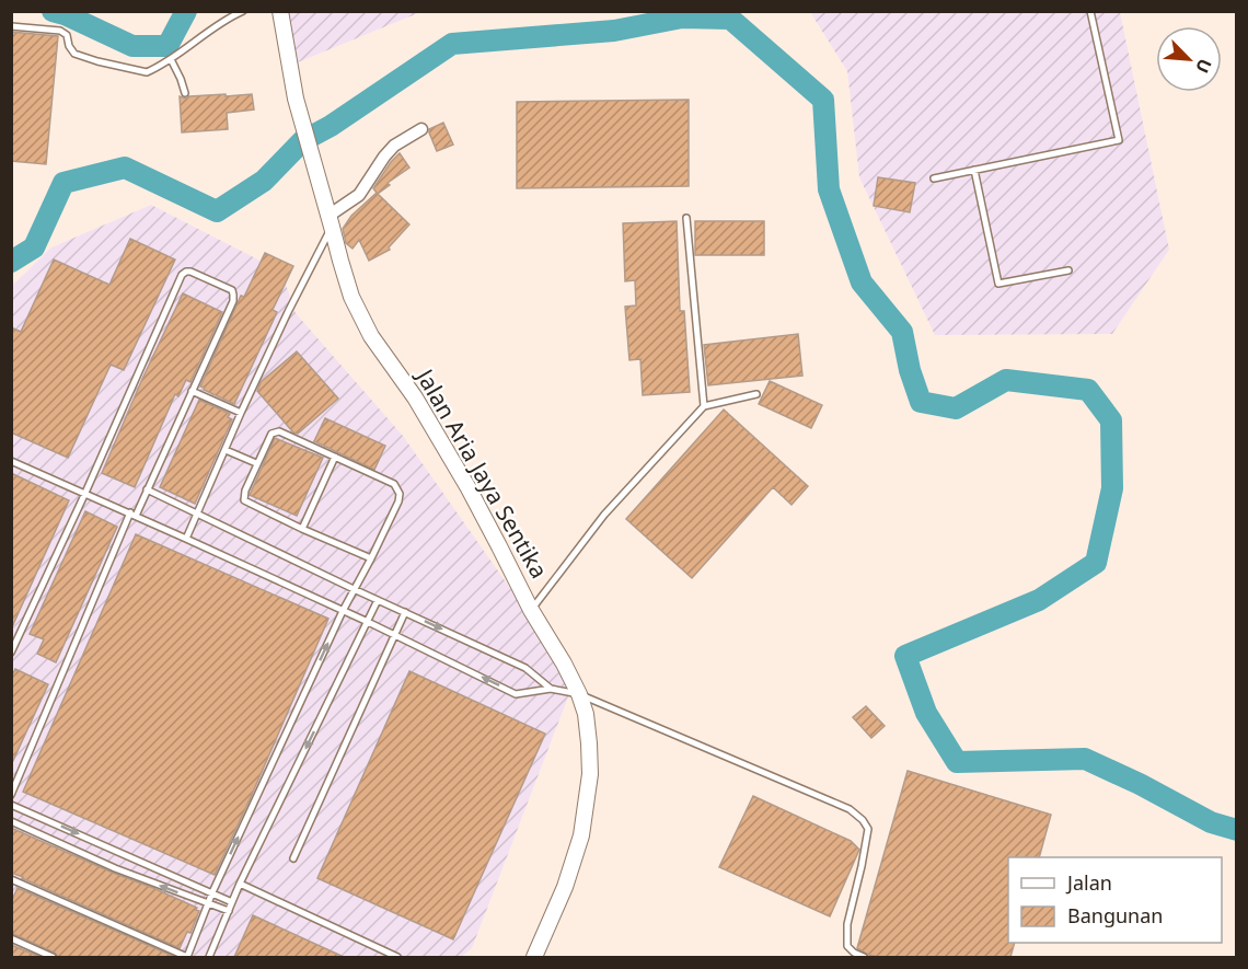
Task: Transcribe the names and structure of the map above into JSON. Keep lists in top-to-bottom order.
{
  "streets": {
    "street": ["Jalan Aria Jaya Sentika"]
  },
  "legend": ["Jalan", "Bangunan"],
  "north": "bottom right"
}
